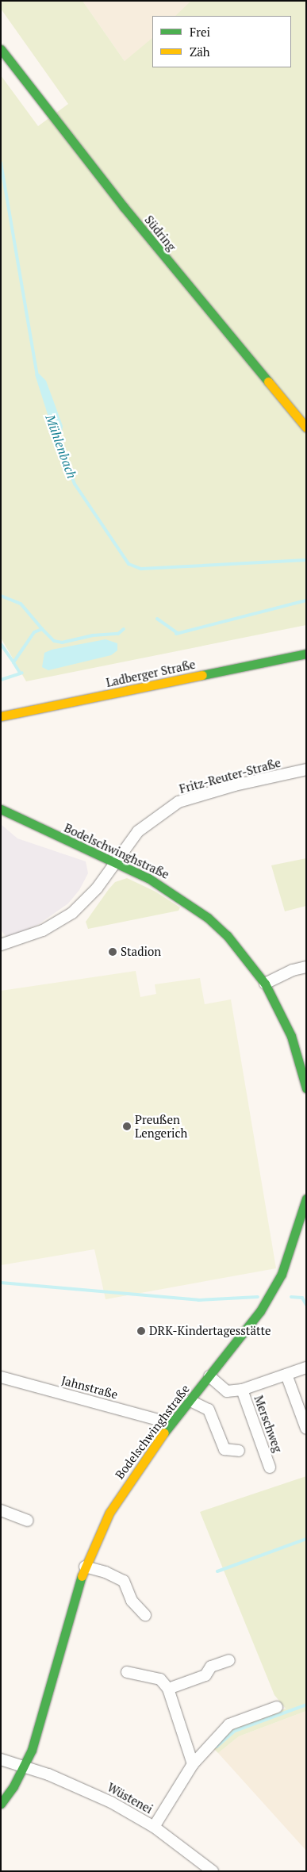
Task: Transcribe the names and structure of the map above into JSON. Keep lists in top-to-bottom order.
{
  "streets": {
    "street": [
      "Südring",
      "Ladberger Straße",
      "Fritz-Reuter-Straße",
      "Bodelschwinghstraße",
      "Jahnstraße",
      "Merschweg",
      "Wüstenei"
    ]
  },
  "crossings": [
    ["Fritz-Reuter-Straße", "Bodelschwinghstraße"],
    ["Bodelschwinghstraße", "Jahnstraße"],
    ["Bodelschwinghstraße", "Merschweg"],
    ["Bodelschwinghstraße", "Wüstenei"]
  ],
  "water": ["Mühlenbach"],
  "places": ["Stadion", "Preußen Lengerich", "DRK-Kindertagesstätte"],
  "legend": ["Frei", "Zäh"]
}
